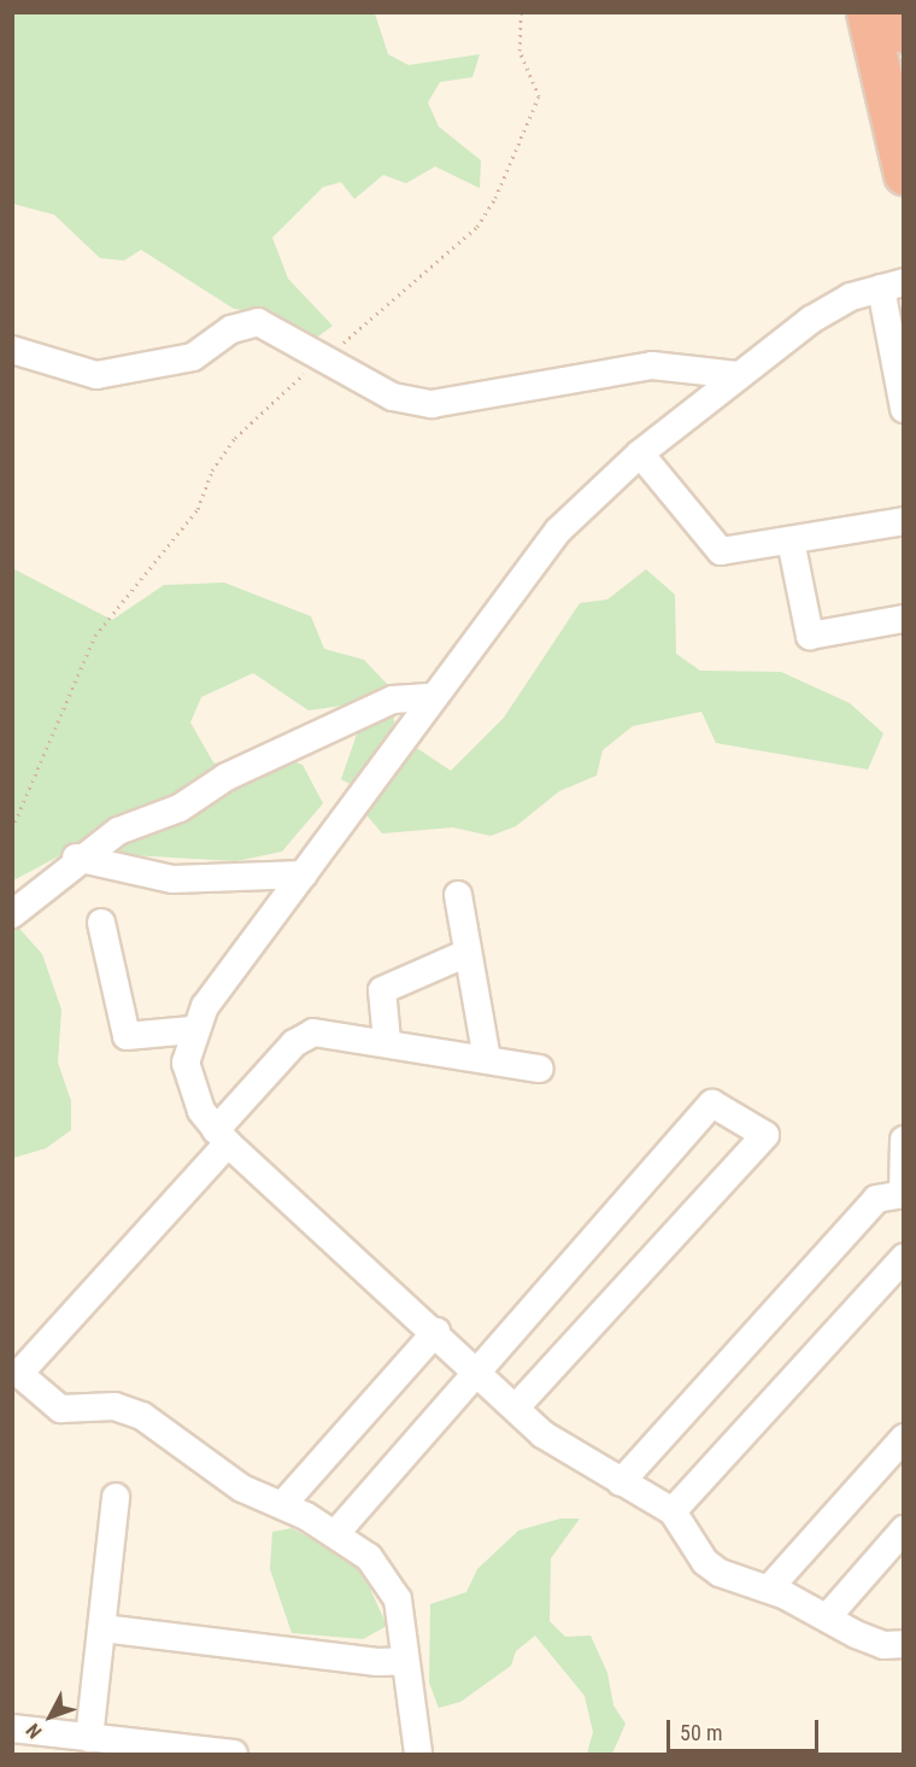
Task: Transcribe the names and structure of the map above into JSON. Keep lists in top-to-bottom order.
{
  "scale_bar": "50 m",
  "north": "bottom left"
}
